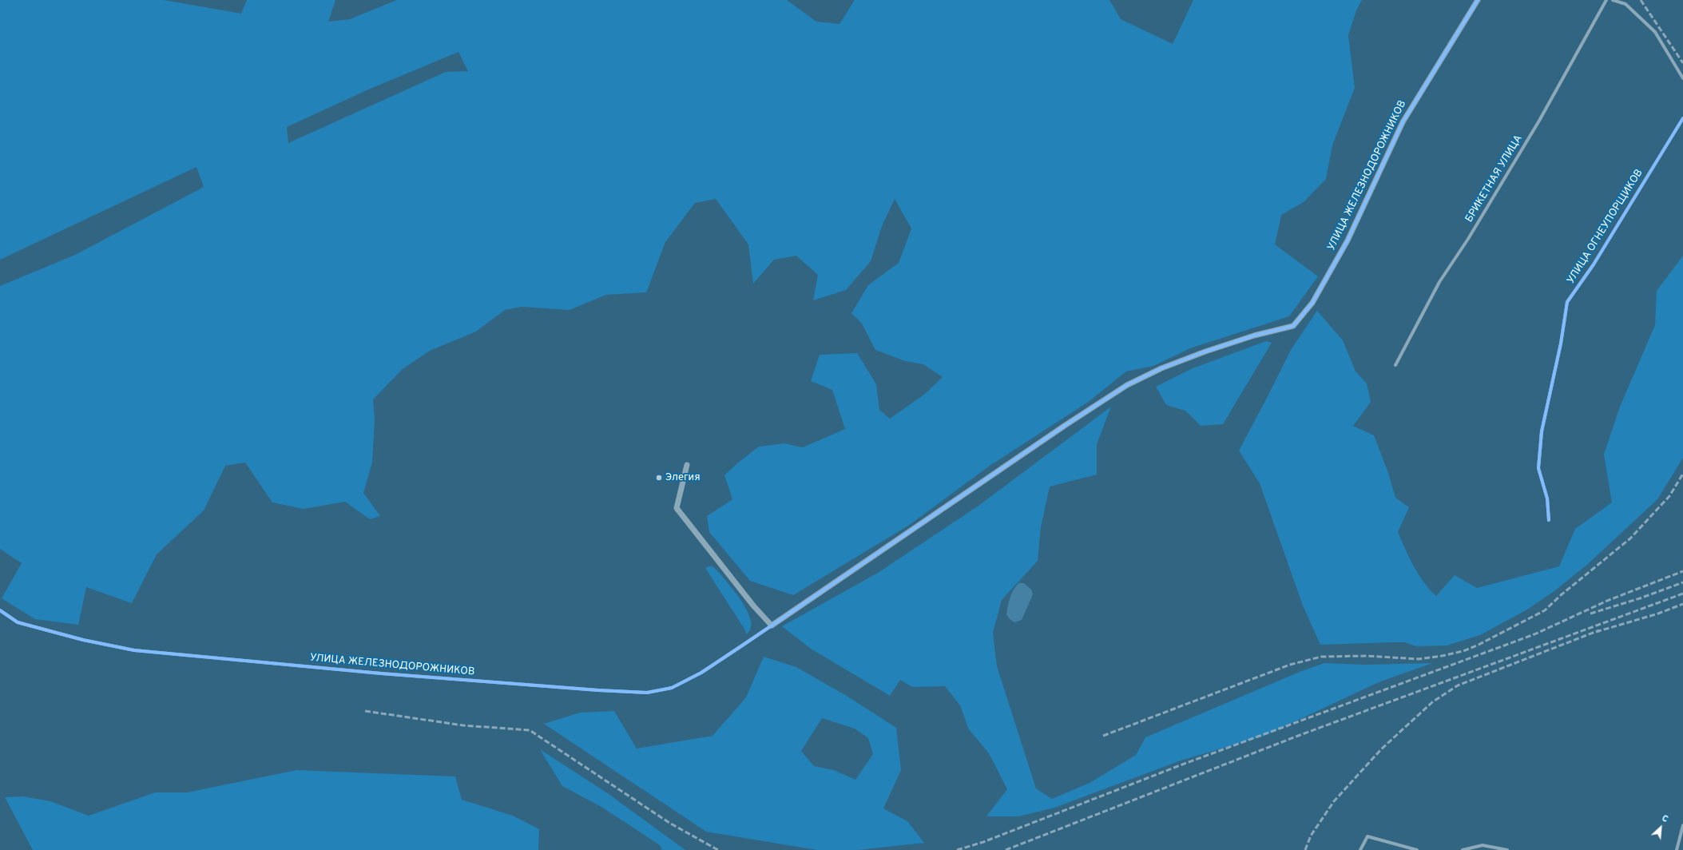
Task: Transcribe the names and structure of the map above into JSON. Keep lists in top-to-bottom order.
{
  "streets": {
    "street": ["УЛИЦА ЖЕЛЕЗНОДОРОЖНИКОВ", "БРИКЕТНАЯ УЛИЦА", "УЛИЦА ОГНЕУПОРЩИКОВ"]
  },
  "places": ["Элегия"],
  "north": "top right"
}
